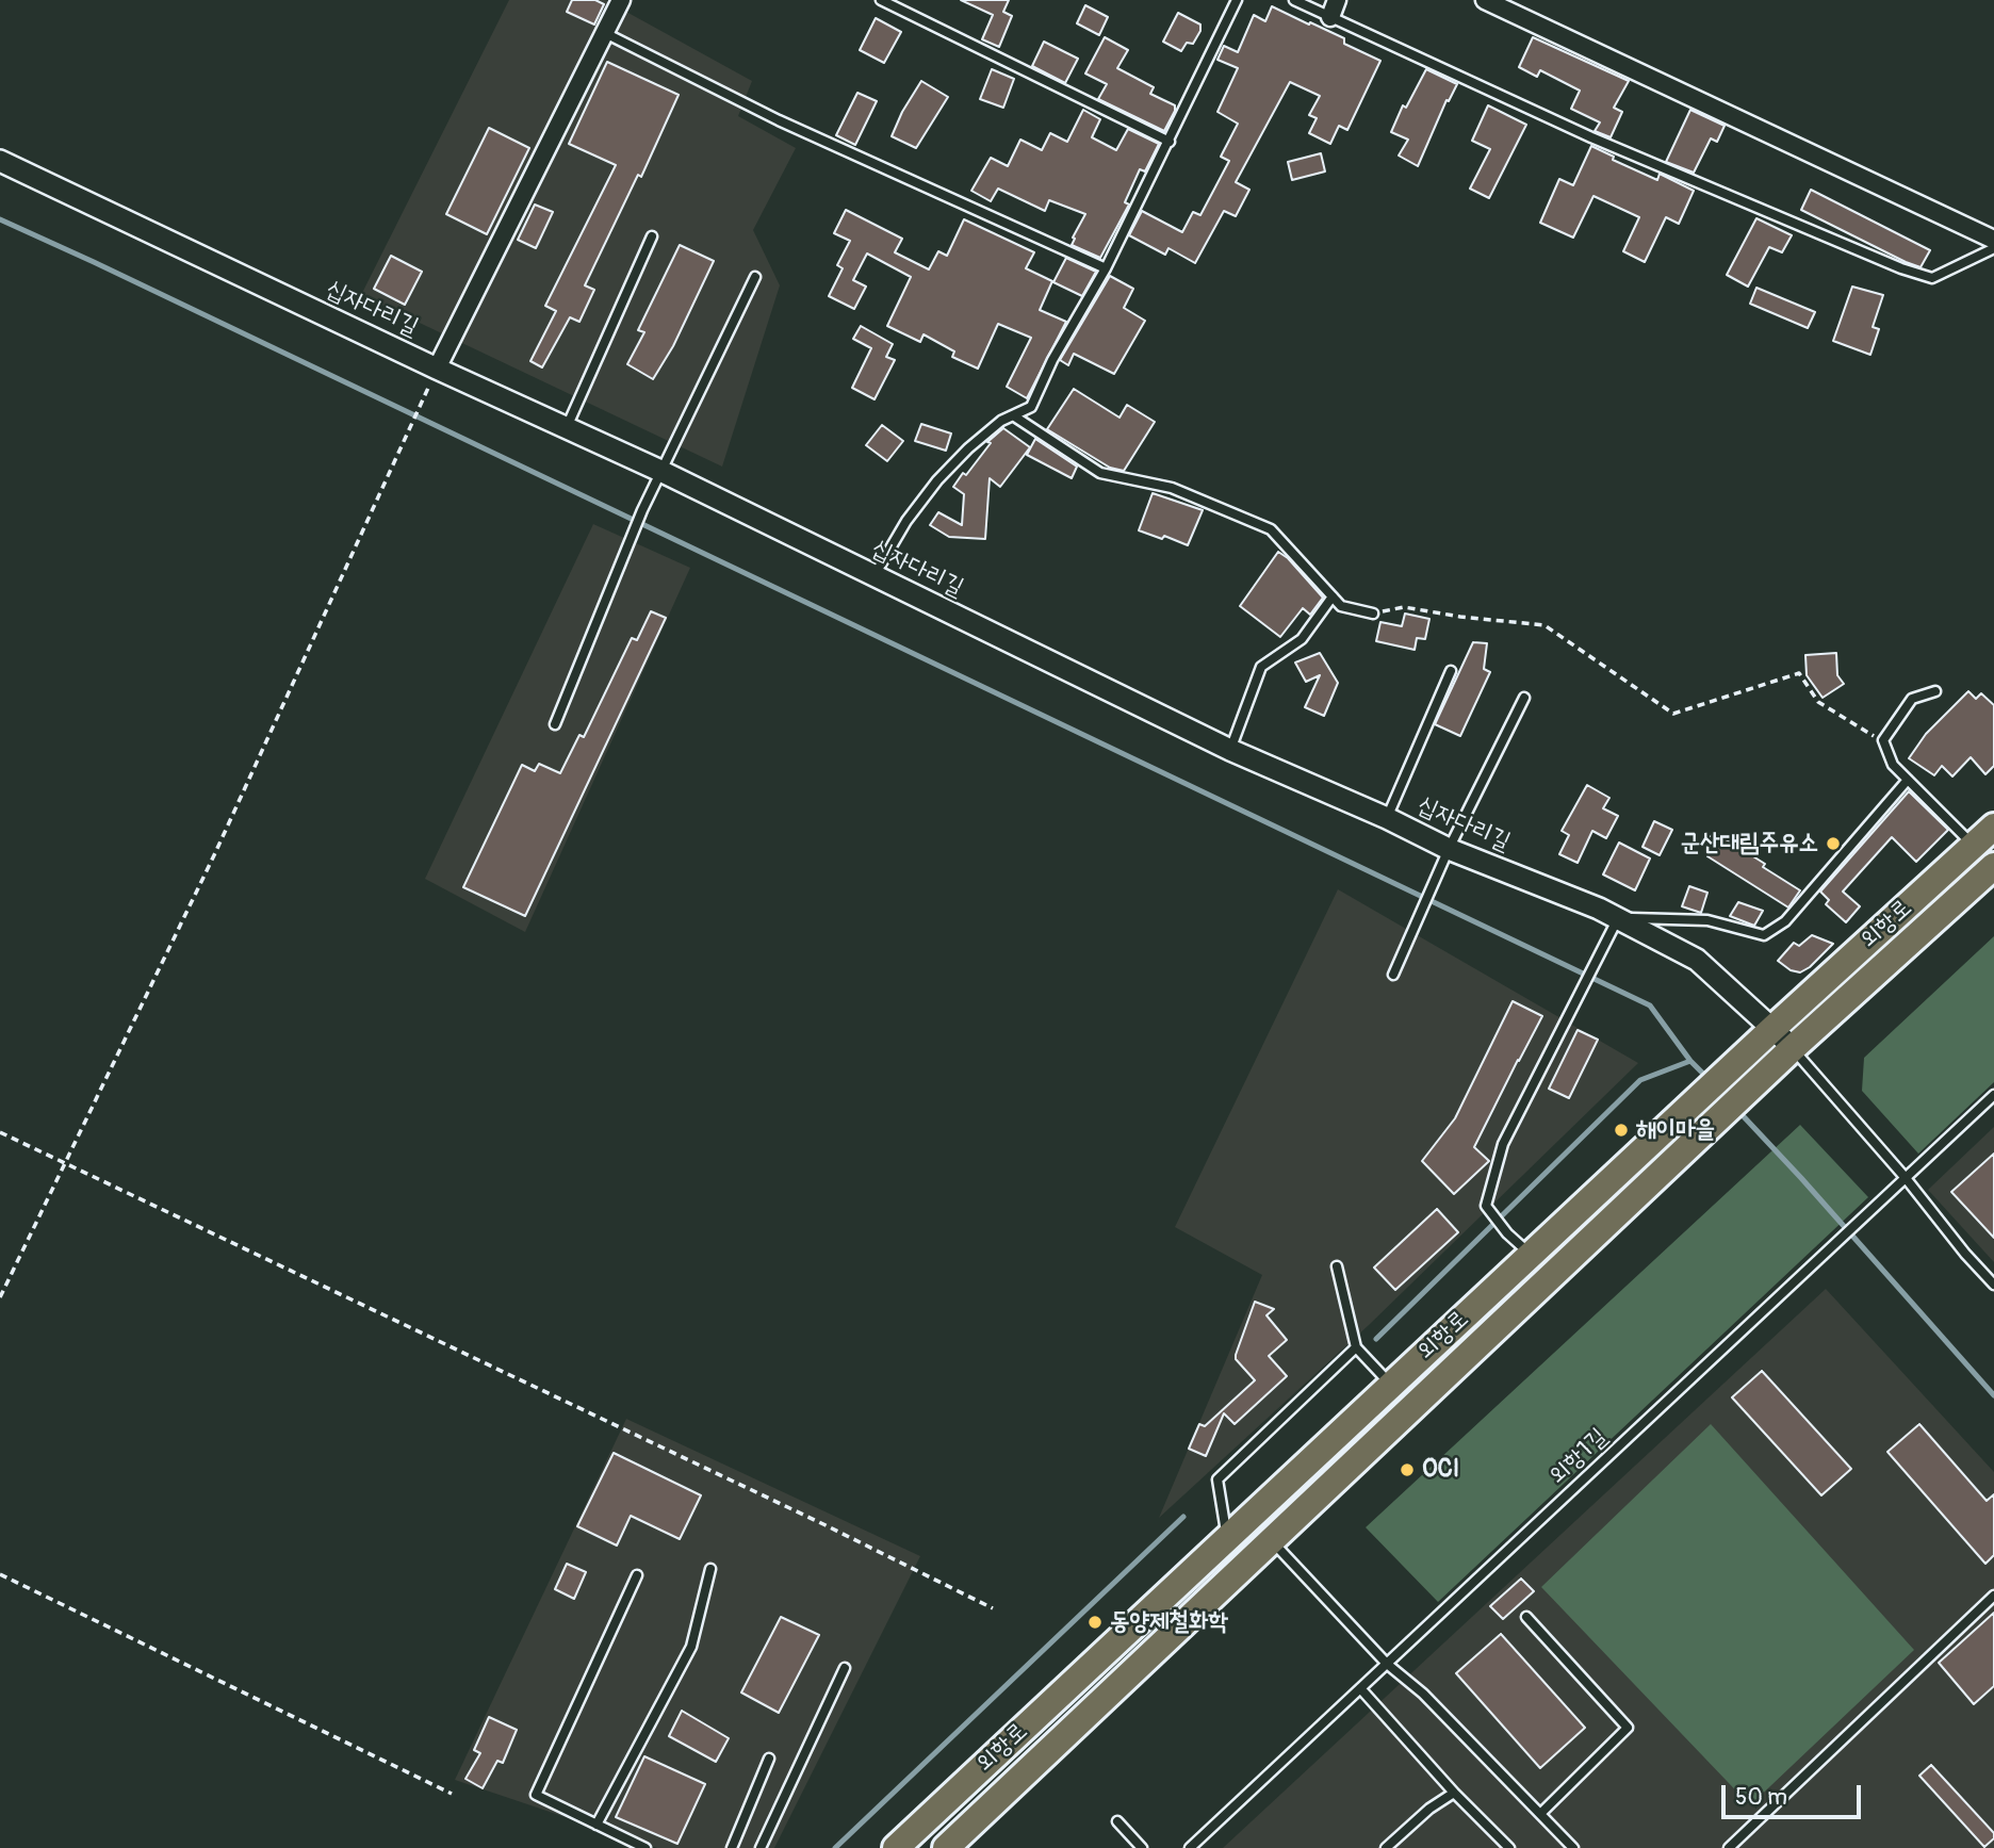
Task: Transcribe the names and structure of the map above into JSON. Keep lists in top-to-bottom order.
{
  "streets": {
    "main road": ["외항로"],
    "street": ["십자다리길"],
    "lane": ["외항1길"]
  },
  "crossings": [
    ["십자다리길", "외항로"]
  ],
  "places": [
    "군산대림주유소",
    "해이마을",
    "OCI",
    "동양제철화학"
  ],
  "scale_bar": "50 m"
}
